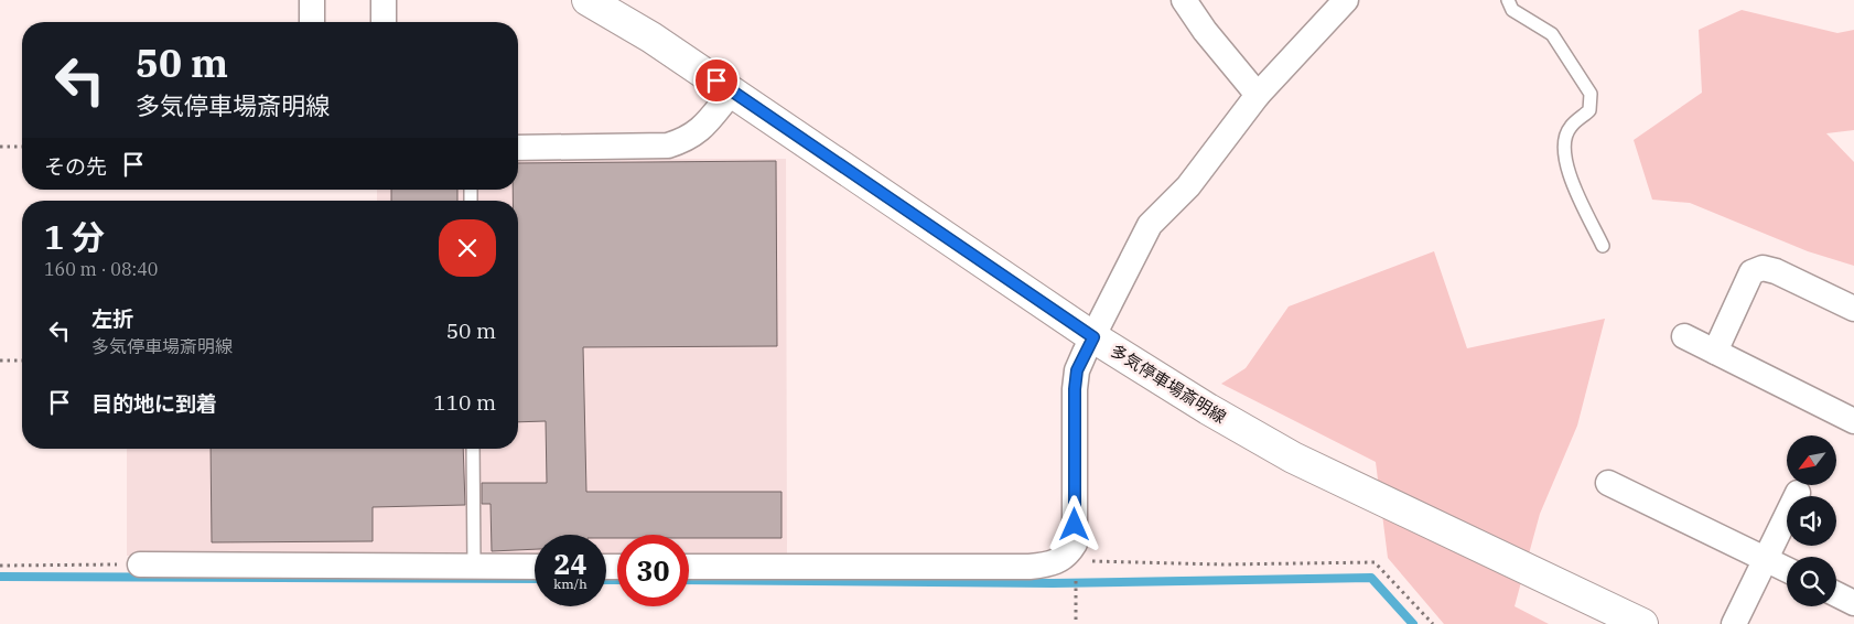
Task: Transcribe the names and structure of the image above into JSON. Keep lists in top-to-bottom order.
{
  "streets": {
    "main road": ["多気停車場斎明線"]
  },
  "north": "bottom left",
  "page": {
    "turn": ["50 m", "多気停車場斎明線"],
    "then": "その先",
    "heading": ["1 分", "160 m · 08:40"],
    "list": [
      {
        "name": "左折",
        "note": "多気停車場斎明線",
        "value": "50 m"
      },
      {
        "name": "目的地に到着",
        "value": "110 m"
      }
    ],
    "speed": "24 km/h",
    "limit": "30"
  }
}
